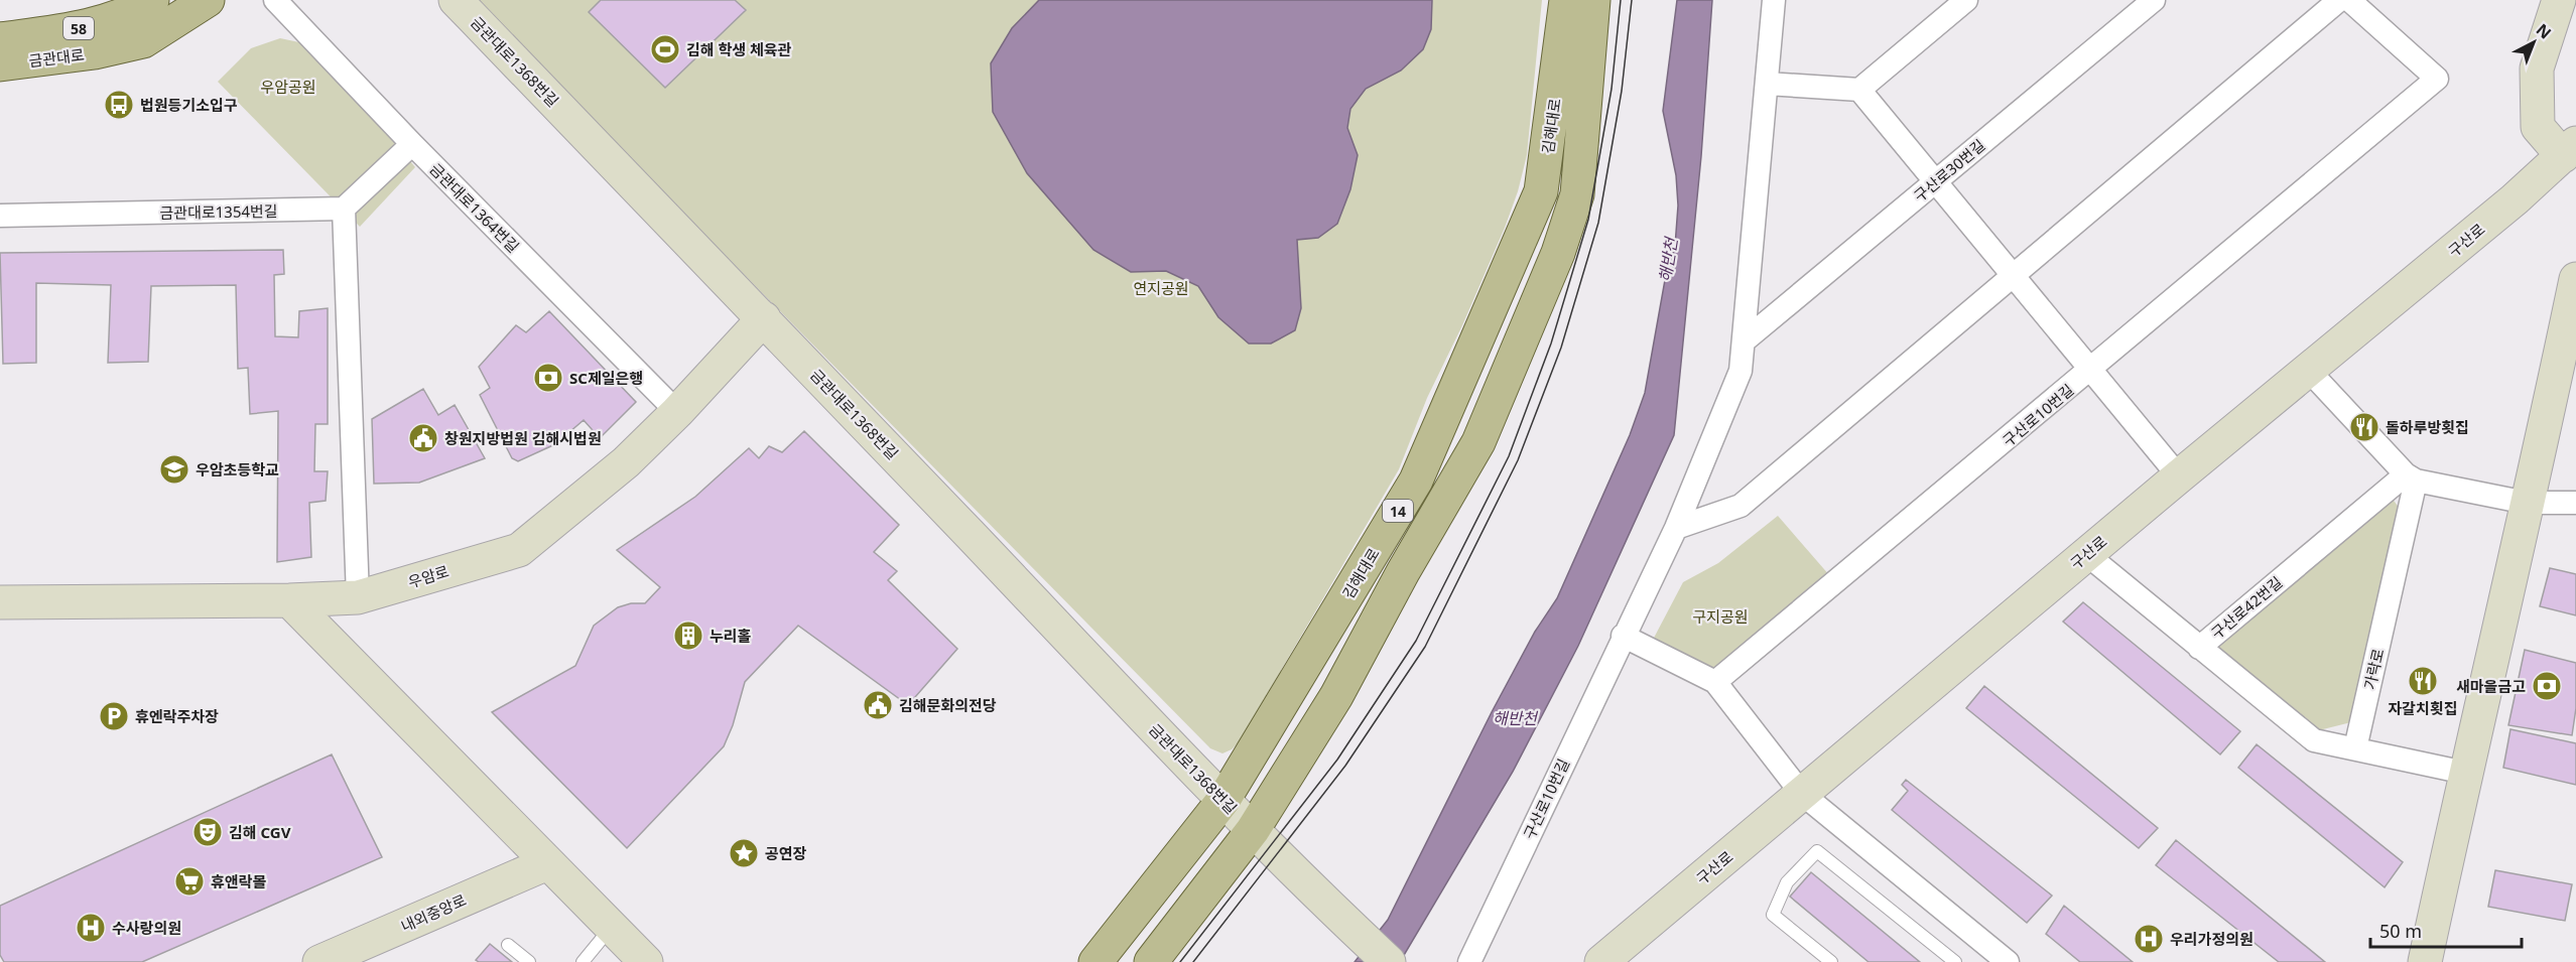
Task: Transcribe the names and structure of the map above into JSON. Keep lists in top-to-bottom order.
{
  "streets": {
    "main road": [
      "58",
      "금관대로",
      "김해대로",
      "14"
    ],
    "street": [
      "금관대로1368번길",
      "구산로30번길",
      "금관대로1364번길",
      "금관대로1354번길",
      "구산로",
      "구산로10번길",
      "우암로",
      "구산로42번길",
      "가락로",
      "내외중앙로"
    ]
  },
  "crossings": [
    ["금관대로1368번길", "김해대로"],
    ["금관대로1368번길", "우암로"],
    ["구산로30번길", "구산로10번길"],
    ["금관대로1364번길", "우암로"],
    ["구산로", "구산로42번길"],
    ["구산로42번길", "가락로"]
  ],
  "water": ["해반천"],
  "parks": ["우암공원", "연지공원", "구지공원"],
  "places": {
    "sports": ["김해 학생 체육관"],
    "bus stop": ["법원등기소입구"],
    "bank": ["SC제일은행", "새마을금고"],
    "restaurant": ["돌하루방횟집", "자갈치횟집"],
    "public building": ["창원지방법원 김해시법원", "김해문화의전당"],
    "school or university": ["우암초등학교"],
    "building": ["누리홀"],
    "parking": ["휴엔락주차장"],
    "theatre": ["김해 CGV"],
    "place": ["공연장"],
    "supermarket": ["휴앤락몰"],
    "hospital": ["수사랑의원", "우리가정의원"]
  },
  "scale_bar": "50 m",
  "north": "top right"
}
